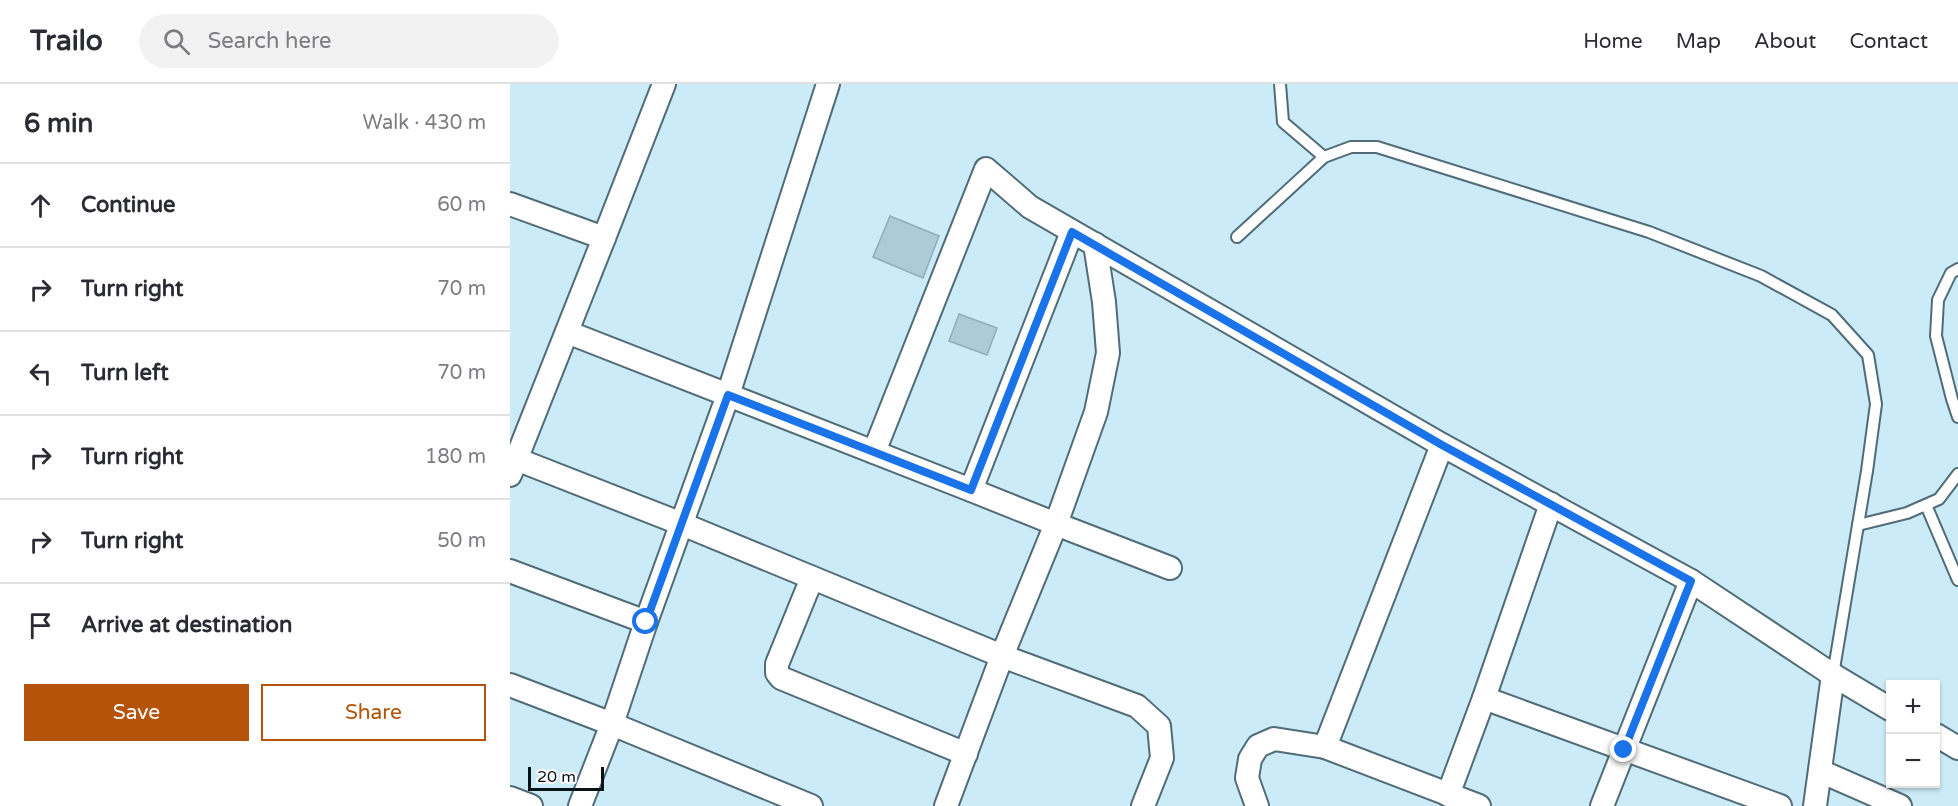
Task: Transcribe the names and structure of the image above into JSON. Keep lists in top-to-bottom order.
{
  "scale_bar": "20 m",
  "page": {
    "header": "Trailo",
    "search": "Search here",
    "nav": [
      "Home",
      "Map",
      "About",
      "Contact"
    ],
    "heading": ["6 min", "Walk · 430 m"],
    "list": [
      ["Continue", "60 m"],
      ["Turn right", "70 m"],
      ["Turn left", "70 m"],
      ["Turn right", "180 m"],
      ["Turn right", "50 m"],
      "Arrive at destination"
    ],
    "buttons": ["Save", "Share"],
    "map_buttons": ["+", "−"],
    "scale": "20 m"
  }
}
